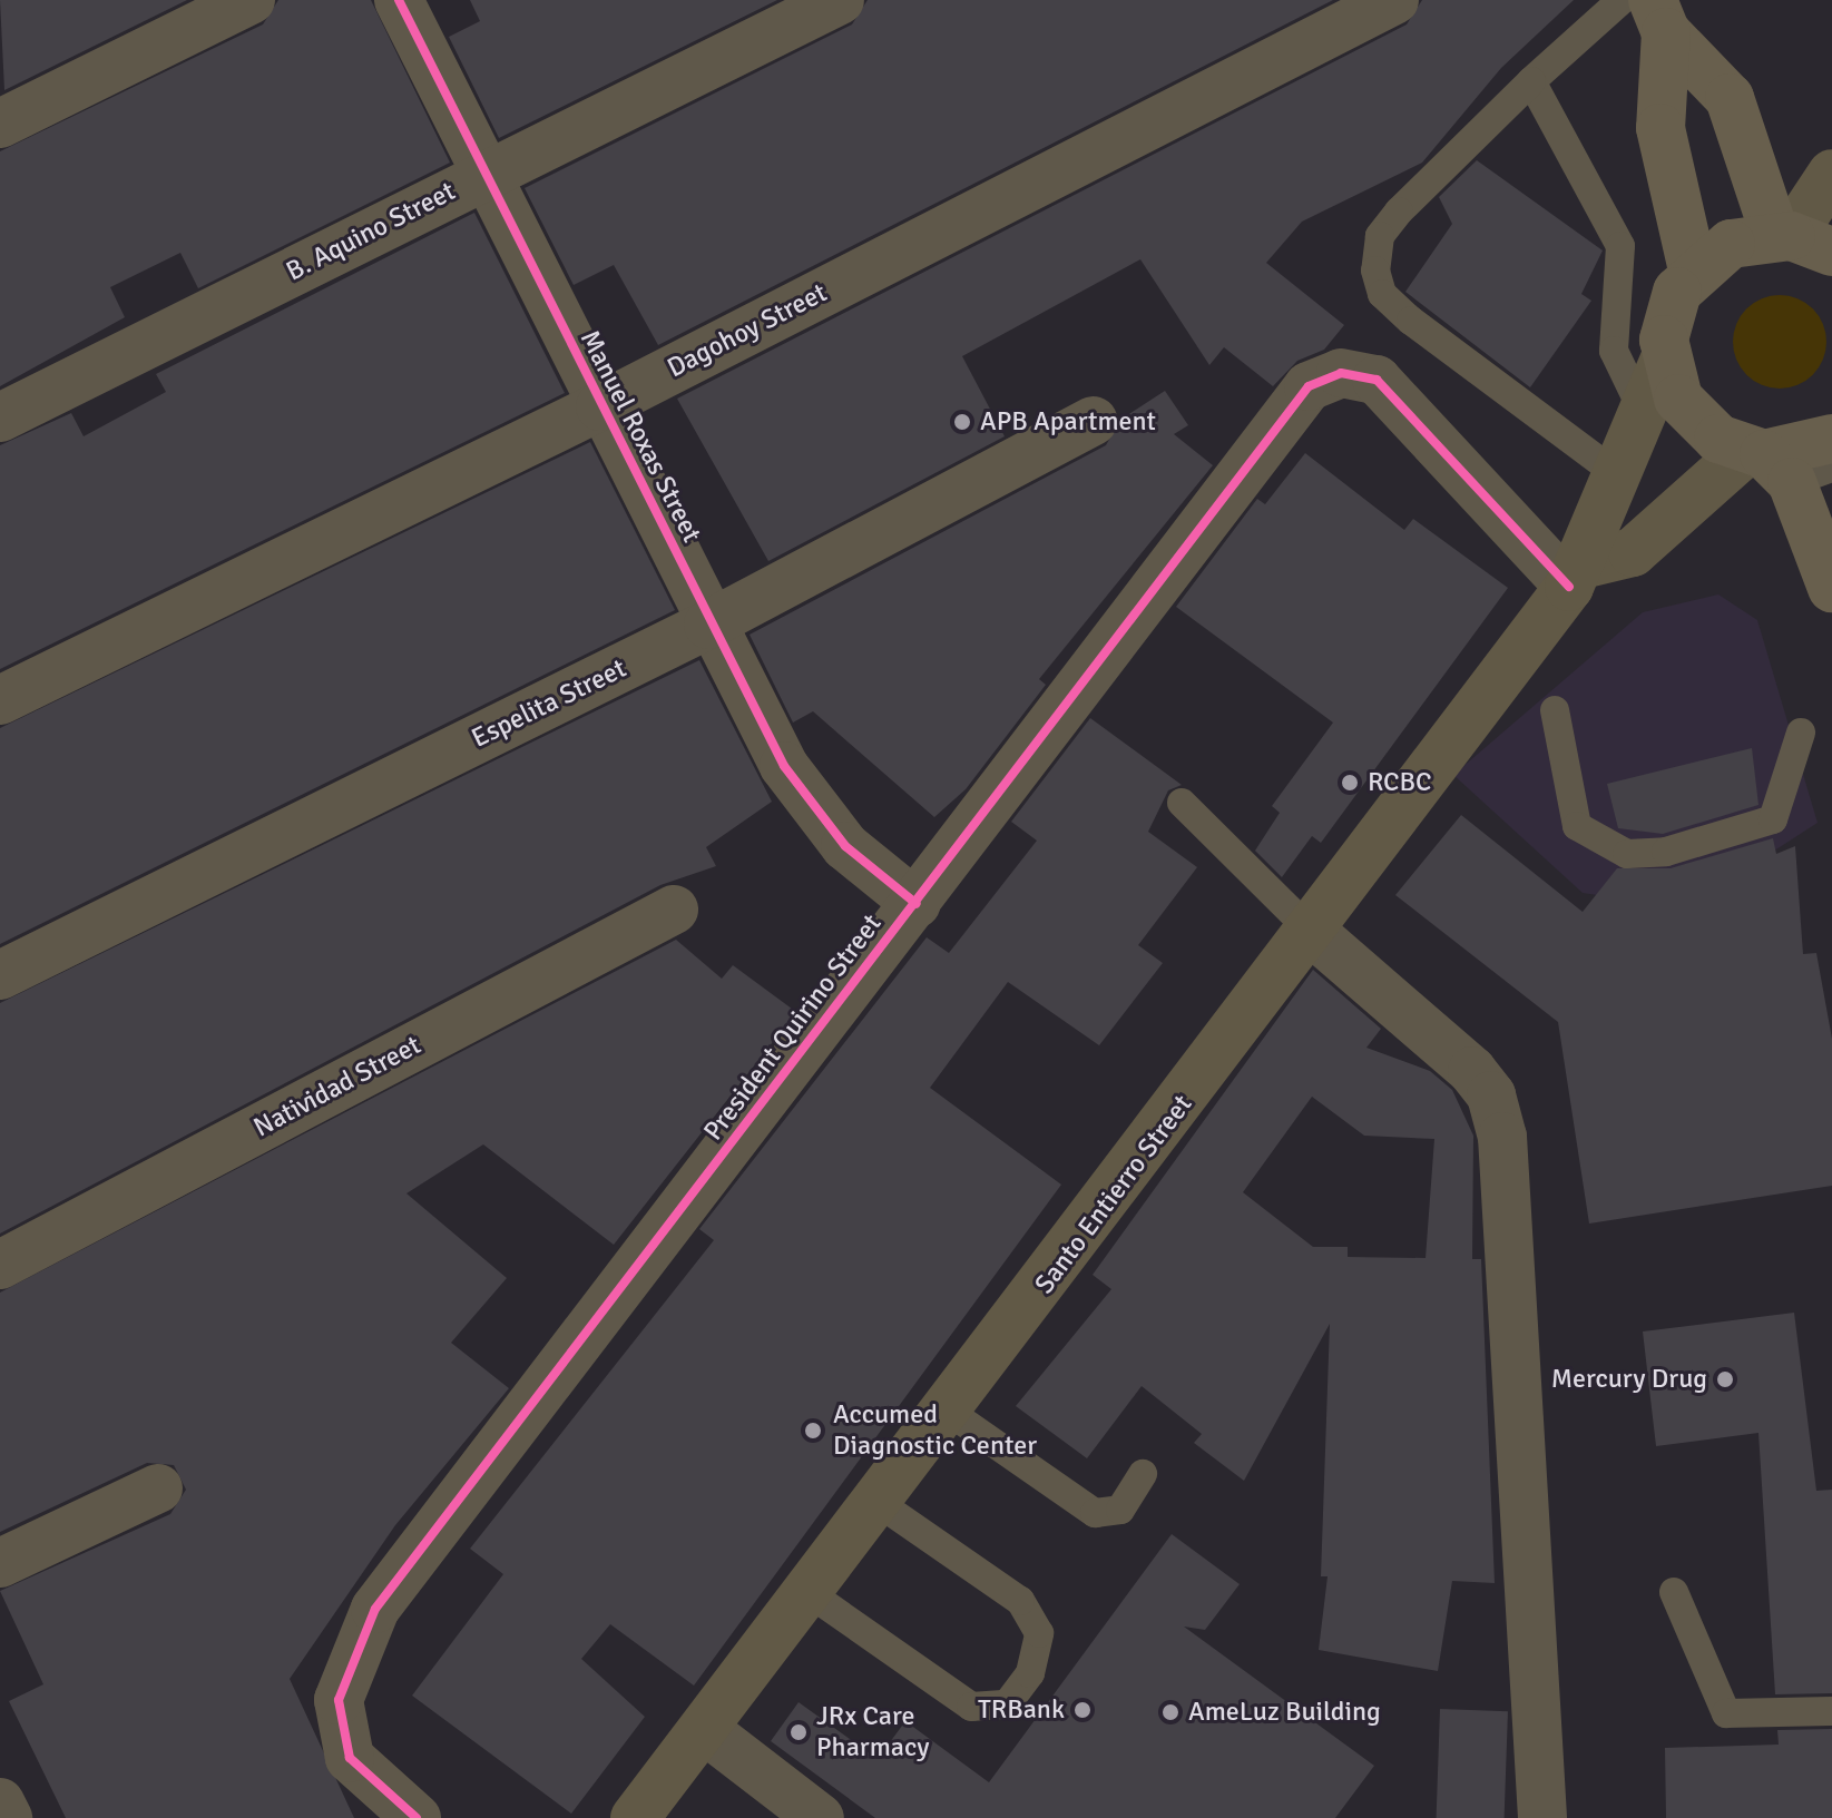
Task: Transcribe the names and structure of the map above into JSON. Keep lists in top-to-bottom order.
{
  "streets": {
    "main road": ["Santo Entierro Street"],
    "street": [
      "B. Aquino Street",
      "Dagohoy Street",
      "Manuel Roxas Street",
      "Espelita Street",
      "President Quirino Street",
      "Natividad Street"
    ]
  },
  "crossings": [
    ["B. Aquino Street", "Manuel Roxas Street"],
    ["Dagohoy Street", "Manuel Roxas Street"],
    ["Manuel Roxas Street", "Espelita Street"],
    ["Manuel Roxas Street", "President Quirino Street"],
    ["President Quirino Street", "Santo Entierro Street"]
  ],
  "places": [
    "APB Apartment",
    "RCBC",
    "Mercury Drug",
    "Accumed Diagnostic Center",
    "TRBank",
    "AmeLuz Building",
    "JRx Care Pharmacy"
  ]
}
